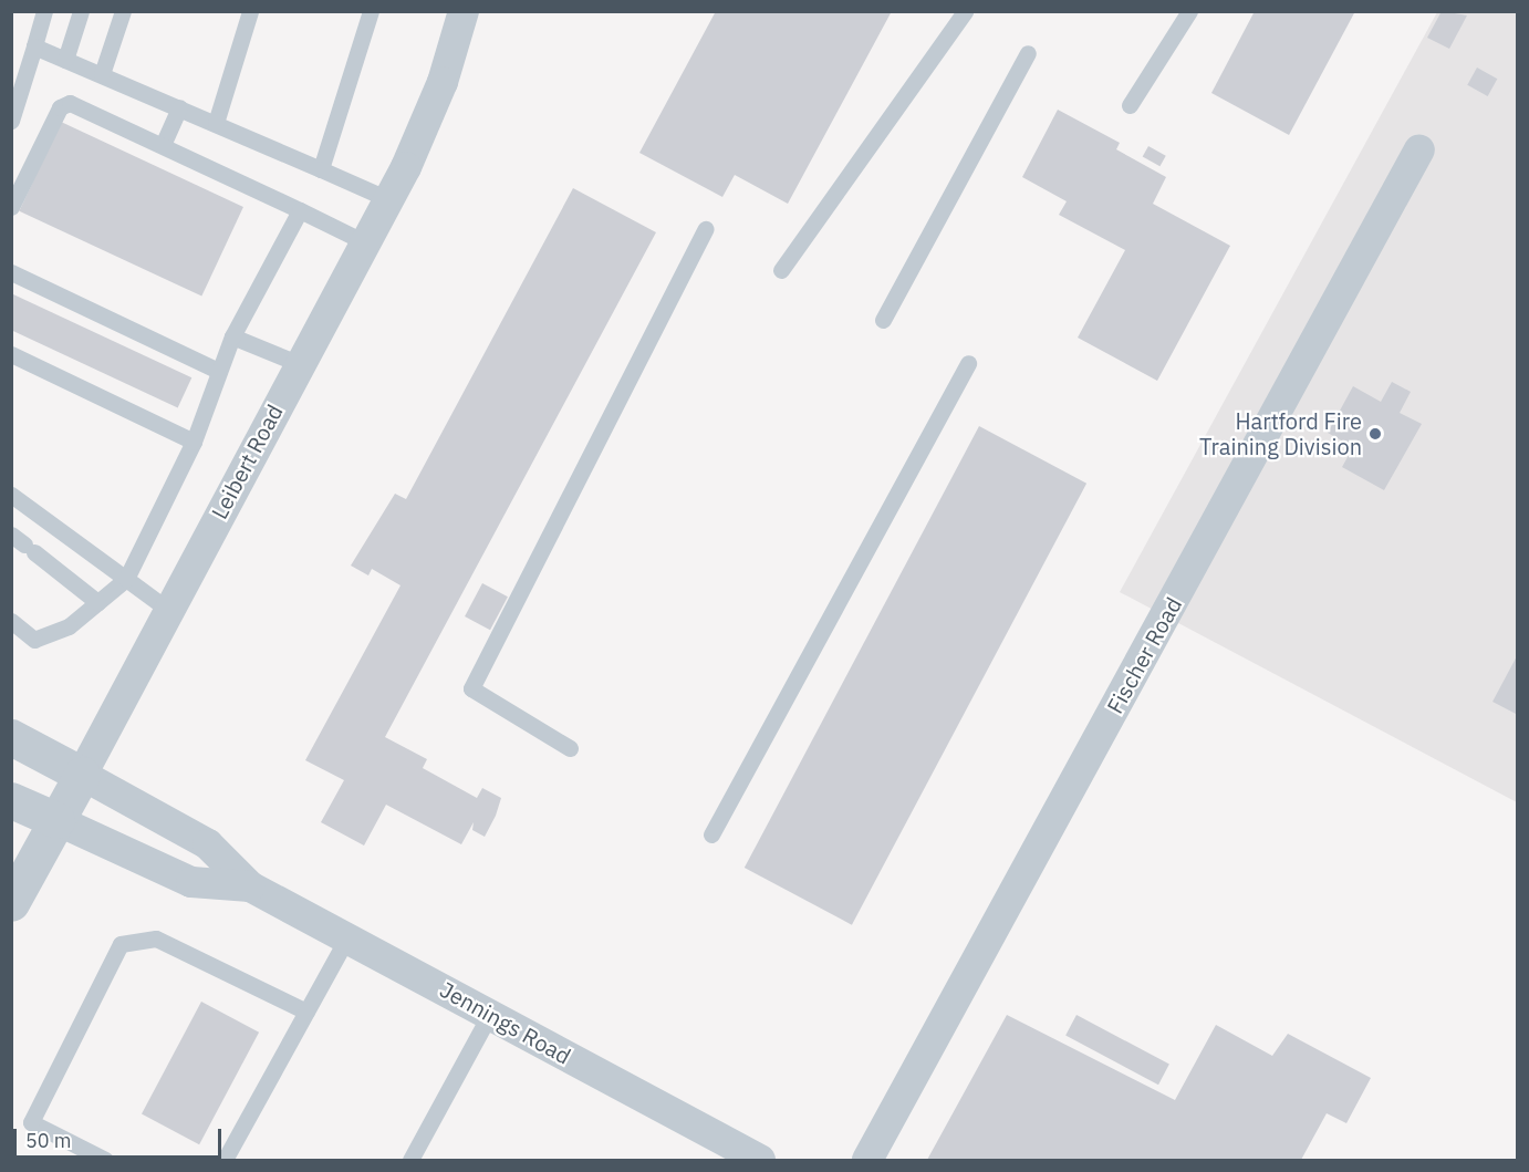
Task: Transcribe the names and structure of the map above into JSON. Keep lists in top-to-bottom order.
{
  "streets": {
    "street": ["Leibert Road", "Fischer Road", "Jennings Road"]
  },
  "crossings": [
    ["Leibert Road", "Jennings Road"]
  ],
  "places": ["Hartford Fire Training Division"],
  "scale_bar": "50 m"
}
